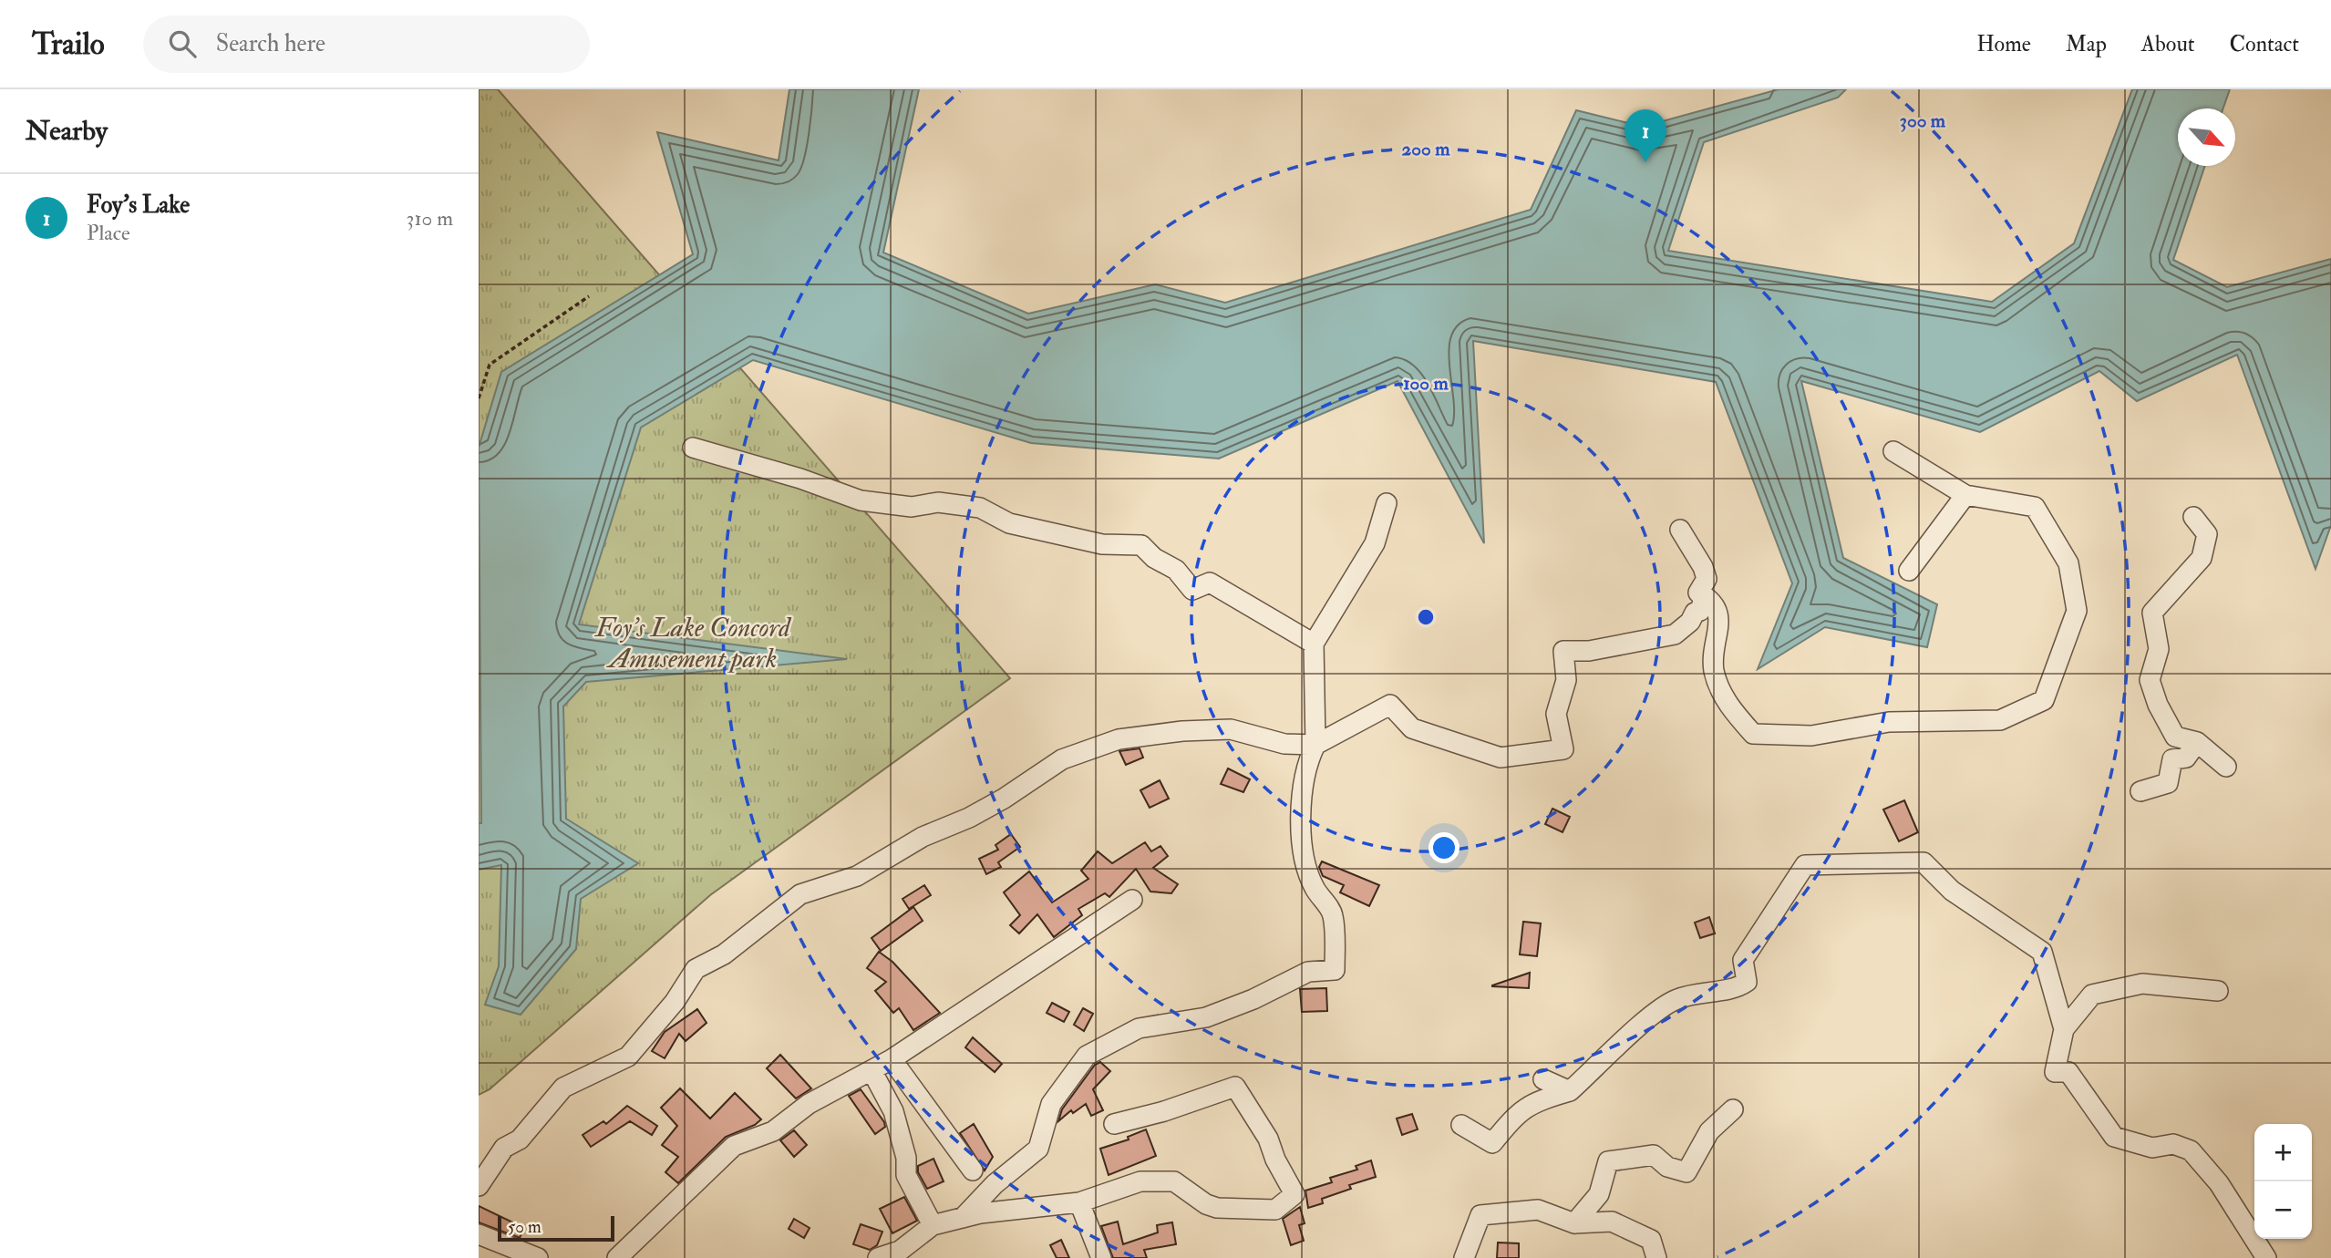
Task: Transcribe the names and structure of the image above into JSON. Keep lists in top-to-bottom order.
{
  "parks": ["Foy's Lake Concord Amusement park"],
  "scale_bar": "50 m",
  "north": "bottom right",
  "page": {
    "header": "Trailo",
    "search": "Search here",
    "nav": [
      "Home",
      "Map",
      "About",
      "Contact"
    ],
    "heading": "Nearby",
    "pins": "1",
    "list": [
      {
        "mark": "1",
        "name": "Foy's Lake",
        "note": "Place",
        "value": "310 m"
      }
    ],
    "map_buttons": ["+", "−"],
    "scale": "50 m"
  },
  "rings": ["300 m", "200 m", "100 m"]
}
